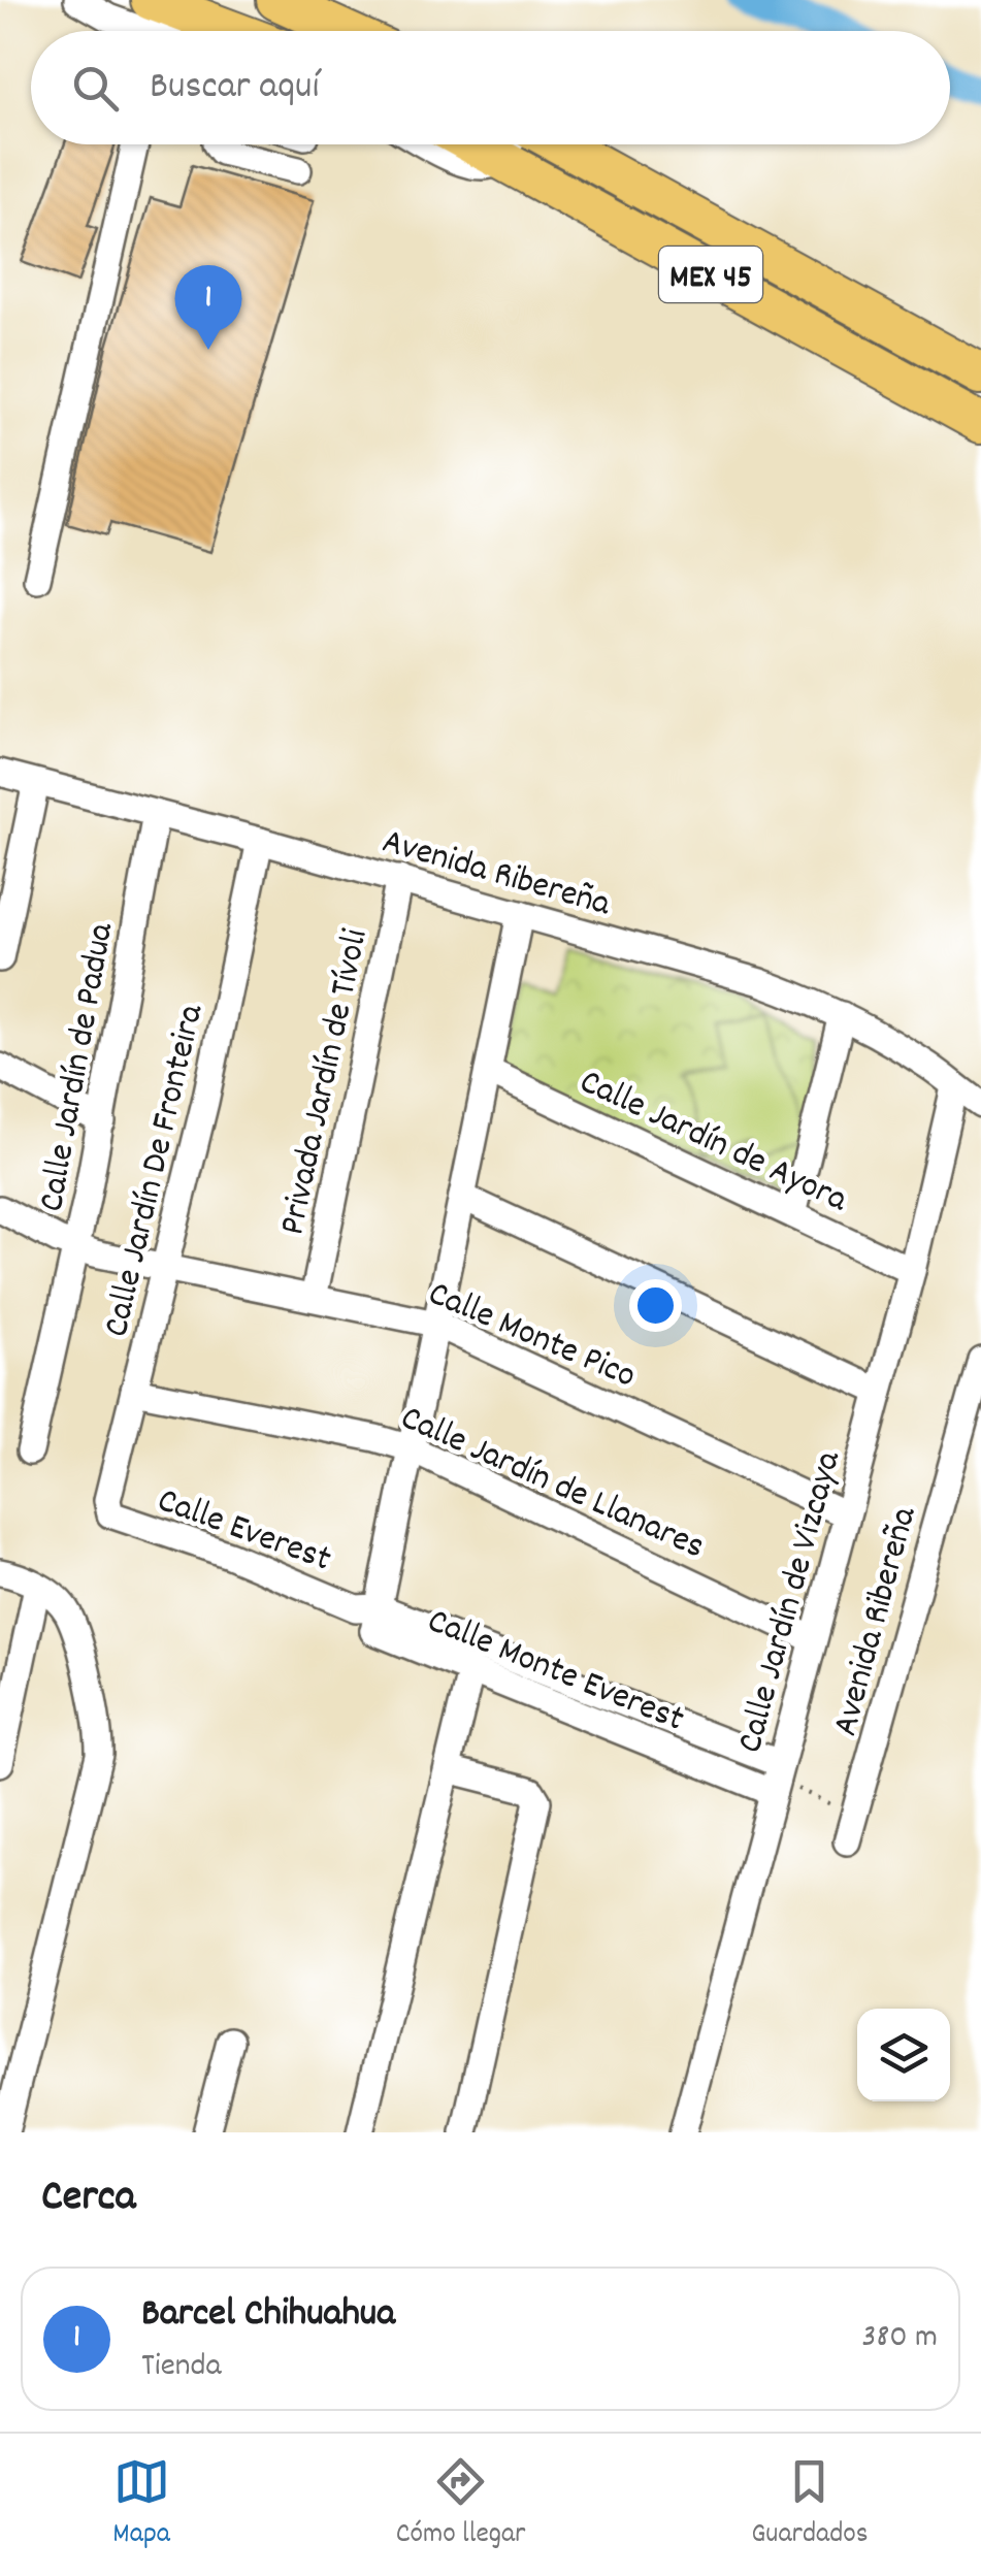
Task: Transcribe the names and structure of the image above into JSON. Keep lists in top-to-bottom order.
{
  "streets": {
    "highway": ["MEX 45"],
    "street": [
      "Avenida Ribereña",
      "Calle Jardín de Padua",
      "Privada Jardín de Tívoli",
      "Calle Jardín de Ayora",
      "Calle Jardín De Fronteira",
      "Calle Monte Pico",
      "Calle Jardín de Llanares",
      "Calle Everest",
      "Calle Jardín de Vizcaya",
      "Calle Monte Everest"
    ]
  },
  "crossings": [
    ["Avenida Ribereña", "Calle Jardín de Padua"],
    ["Avenida Ribereña", "Privada Jardín de Tívoli"],
    ["Avenida Ribereña", "Calle Jardín De Fronteira"],
    ["Avenida Ribereña", "Calle Jardín de Vizcaya"],
    ["Calle Jardín de Padua", "Calle Monte Pico"],
    ["Privada Jardín de Tívoli", "Calle Monte Pico"],
    ["Calle Jardín de Ayora", "Calle Jardín de Vizcaya"],
    ["Calle Jardín De Fronteira", "Calle Monte Pico"],
    ["Calle Jardín De Fronteira", "Calle Jardín de Llanares"],
    ["Calle Jardín De Fronteira", "Calle Everest"],
    ["Calle Monte Pico", "Calle Jardín de Vizcaya"],
    ["Calle Jardín de Llanares", "Calle Jardín de Vizcaya"],
    ["Calle Everest", "Calle Monte Everest"],
    ["Calle Jardín de Vizcaya", "Calle Monte Everest"]
  ],
  "page": {
    "search": "Buscar aquí",
    "pins": "1",
    "heading": "Cerca",
    "list": [
      {
        "mark": "1",
        "name": "Barcel Chihuahua",
        "note": "Tienda",
        "value": "380 m"
      }
    ],
    "nav": ["Mapa", "Cómo llegar", "Guardados"]
  }
}
